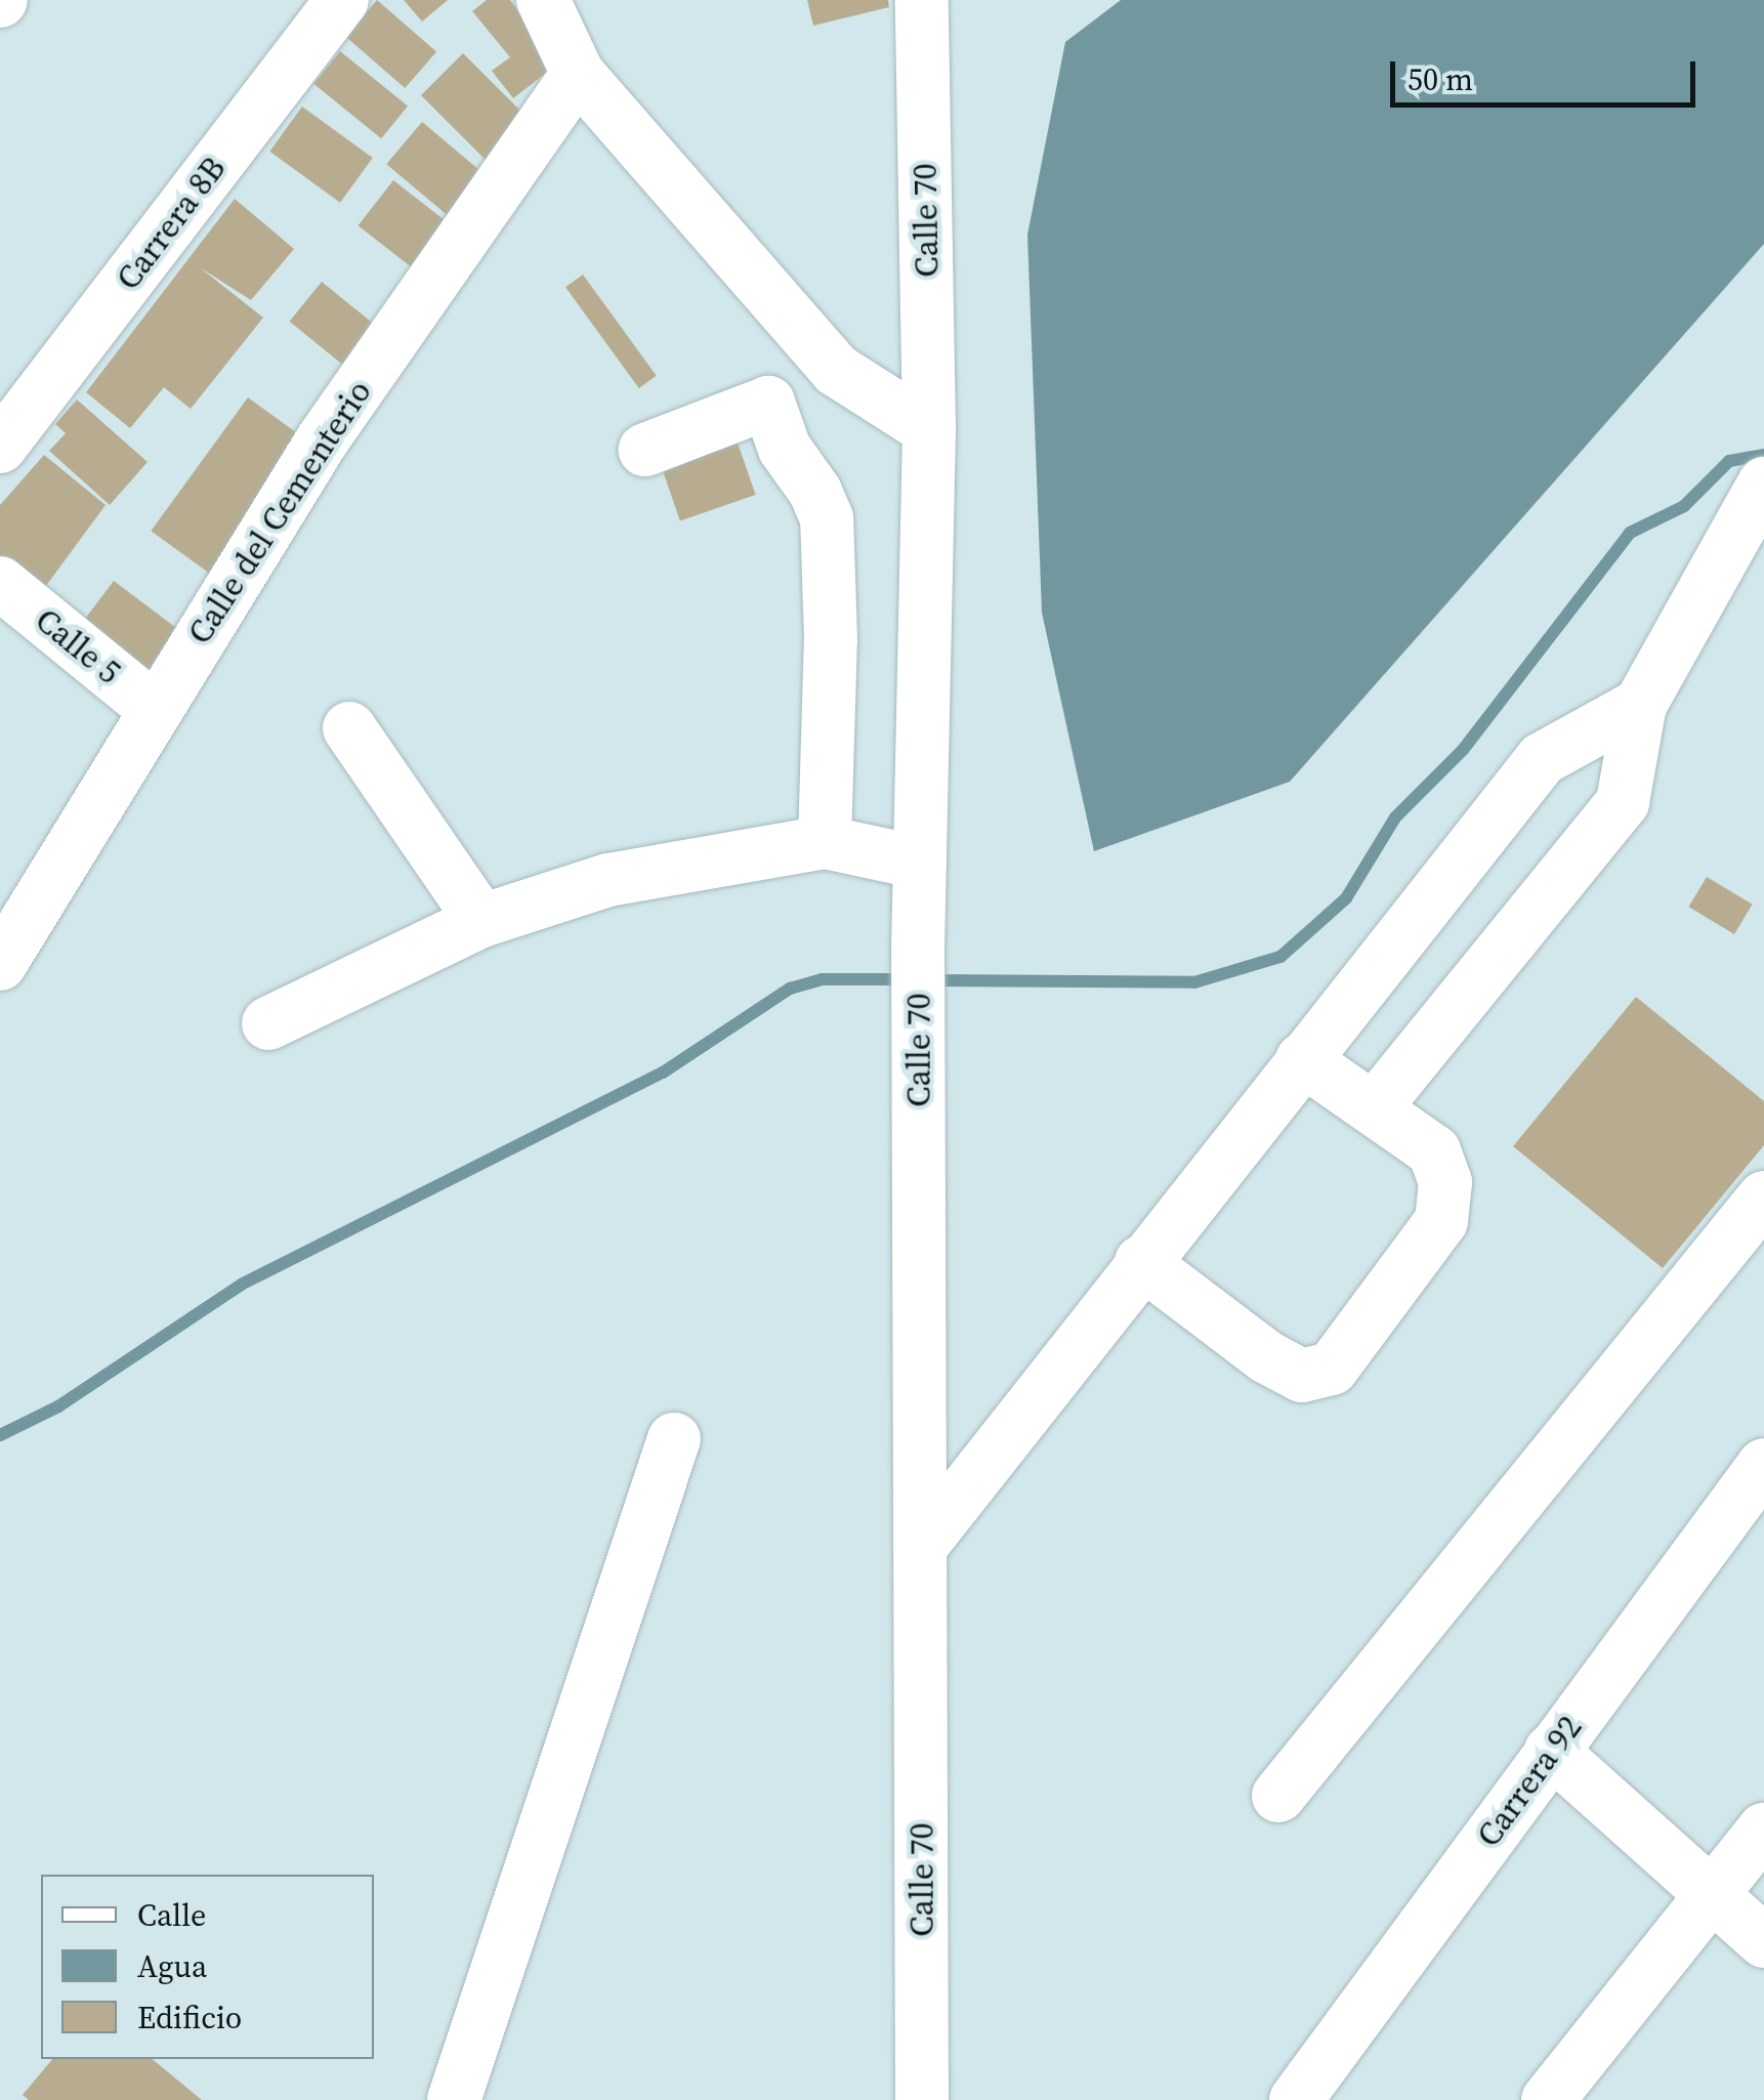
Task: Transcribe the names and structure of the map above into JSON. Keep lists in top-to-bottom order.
{
  "streets": {
    "street": [
      "Calle 70",
      "Carrera 8B",
      "Calle del Cementerio",
      "Calle 5",
      "Carrera 92"
    ]
  },
  "crossings": [
    ["Calle del Cementerio", "Calle 5"]
  ],
  "legend": ["Calle", "Agua", "Edificio"],
  "scale_bar": "50 m"
}
